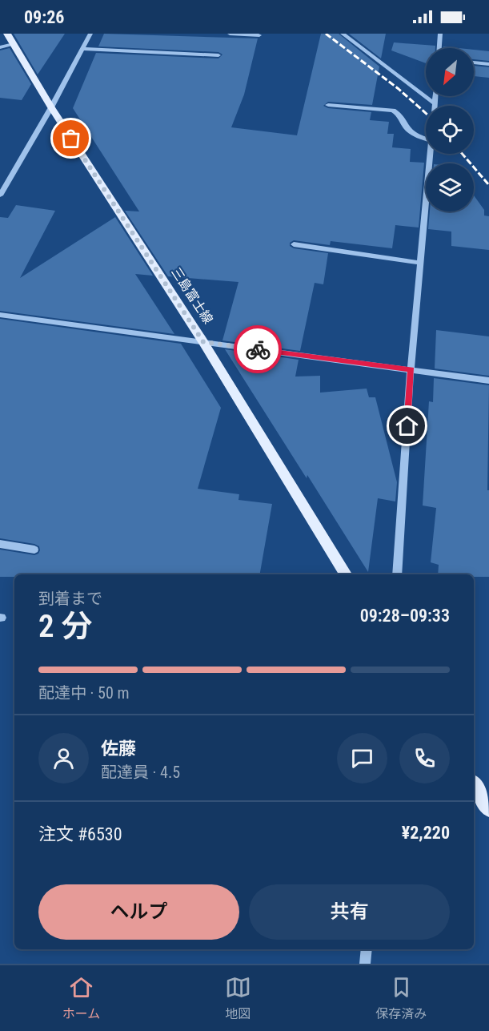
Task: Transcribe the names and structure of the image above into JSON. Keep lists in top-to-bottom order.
{
  "streets": {
    "main road": ["三島富士線"]
  },
  "north": "bottom left",
  "page": {
    "status": "09:26",
    "heading": ["2 分", "到着まで", "09:28–09:33"],
    "panel": [
      "佐藤",
      "配達員 · 4.5",
      "注文 #6530",
      "¥2,220"
    ],
    "bar": "配達中 · 50 m",
    "buttons": ["ヘルプ", "共有"],
    "tabs": ["ホーム", "地図", "保存済み"]
  }
}
